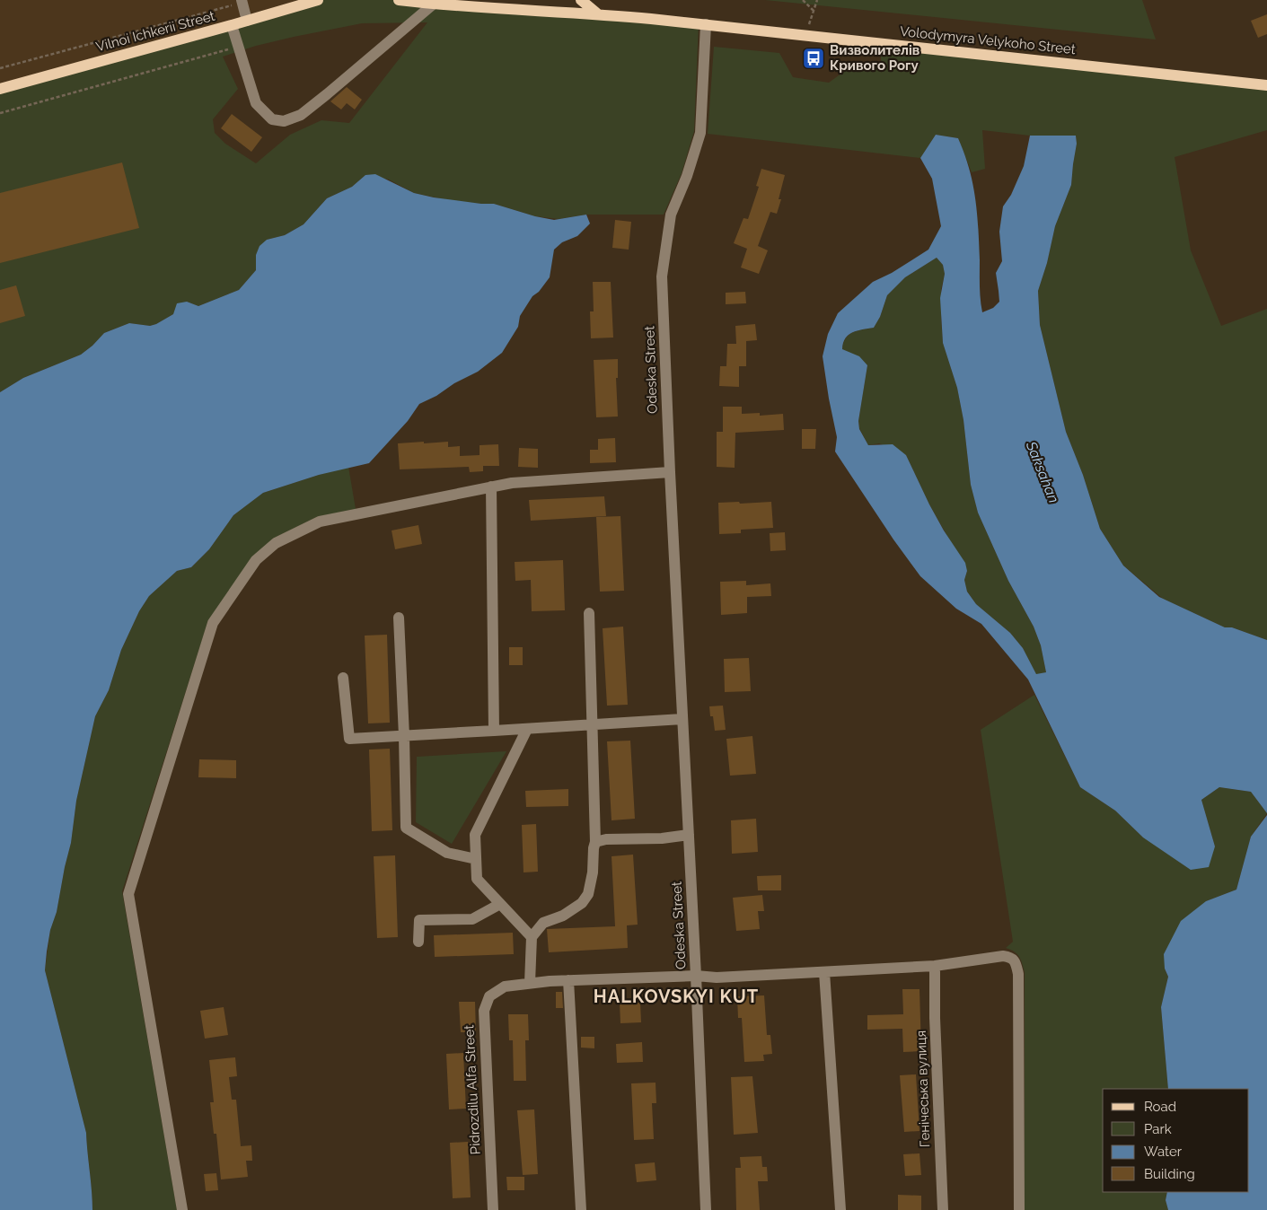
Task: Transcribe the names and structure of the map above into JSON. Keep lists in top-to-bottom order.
{
  "streets": {
    "main road": ["Vilnoi Ichkerii Street", "Volodymyra Velykoho Street"],
    "street": ["Odeska Street", "Генічеська вулиця", "Pidrozdilu Alfa Street"]
  },
  "crossings": [
    ["Volodymyra Velykoho Street", "Odeska Street"],
    ["Odeska Street", "Pidrozdilu Alfa Street"],
    ["Генічеська вулиця", "Pidrozdilu Alfa Street"]
  ],
  "districts": ["HALKOVSKYI KUT"],
  "water": ["Saksahan"],
  "places": {
    "bus stop": ["Визволителів Кривого Рогу"]
  },
  "legend": [
    "Road",
    "Park",
    "Water",
    "Building"
  ]
}
